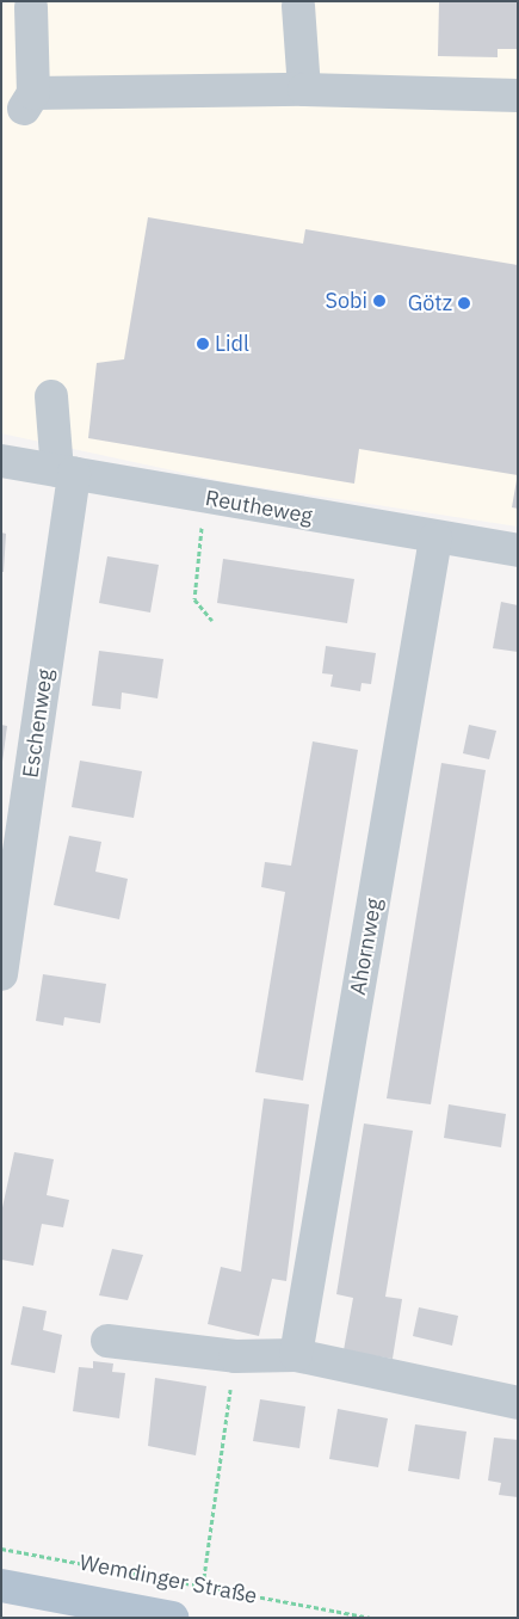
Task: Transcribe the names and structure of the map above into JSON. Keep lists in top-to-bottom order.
{
  "streets": {
    "main road": ["Wemdinger Straße"],
    "street": ["Reutheweg", "Eschenweg", "Ahornweg"]
  },
  "crossings": [
    ["Reutheweg", "Eschenweg"],
    ["Reutheweg", "Ahornweg"]
  ],
  "places": ["Sobi", "Götz", "Lidl"]
}
